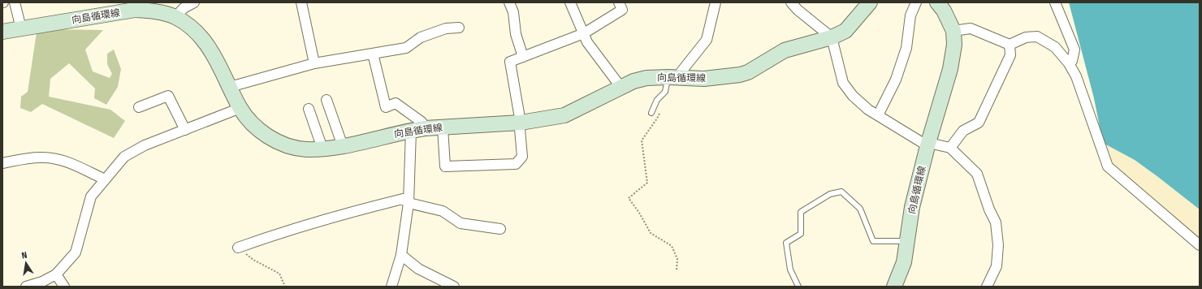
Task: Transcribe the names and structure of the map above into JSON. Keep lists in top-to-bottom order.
{
  "streets": {
    "main road": ["向島循環線"]
  },
  "north": "top"
}
